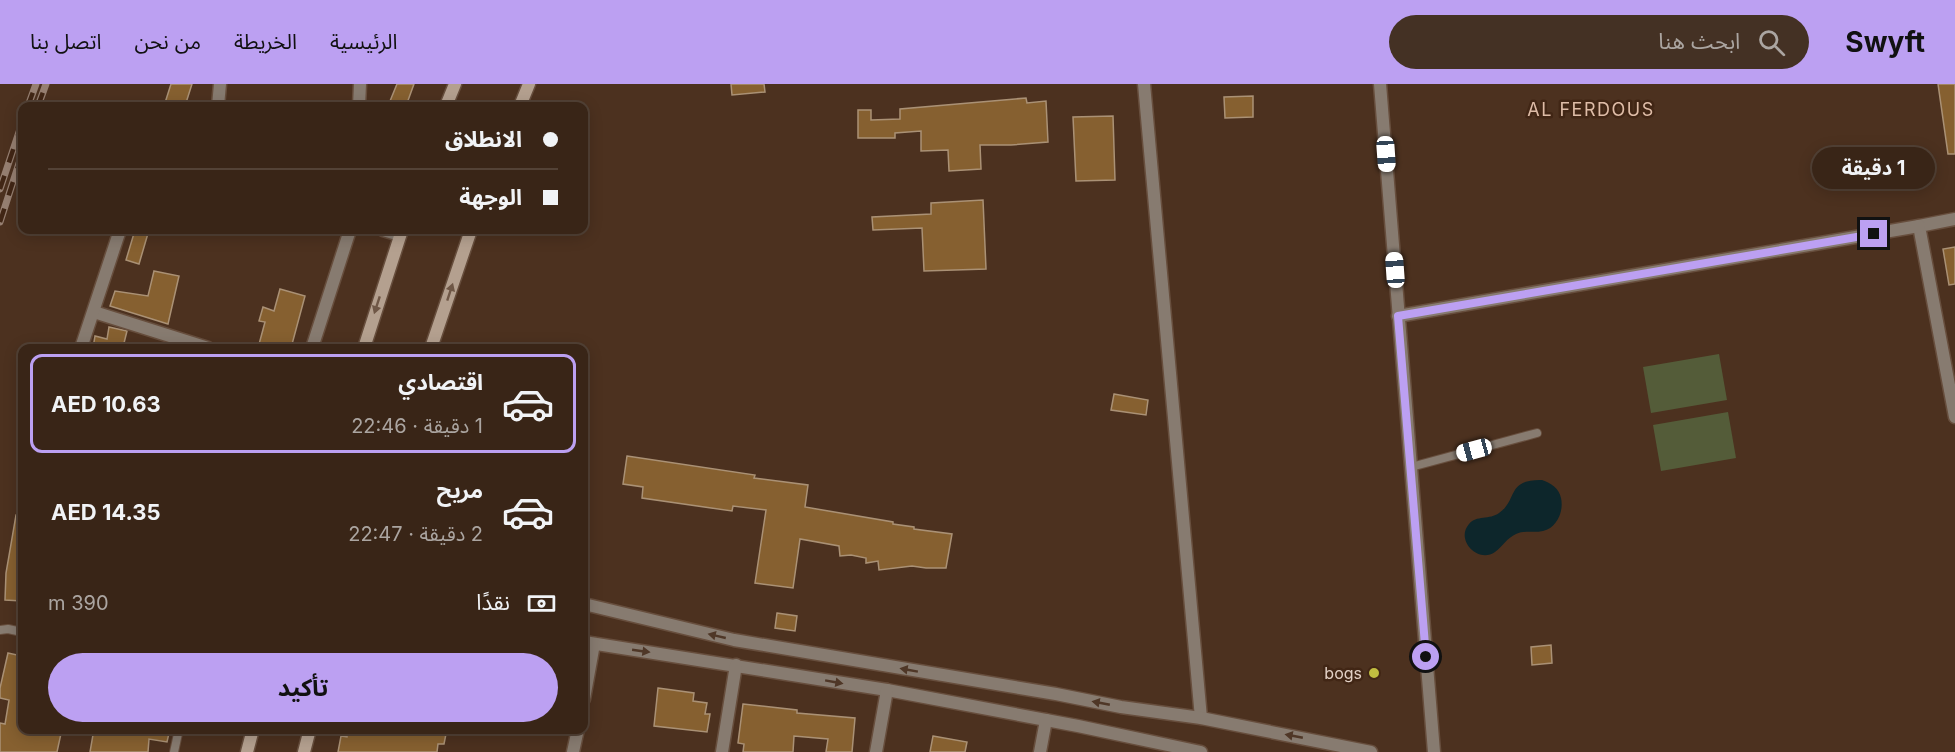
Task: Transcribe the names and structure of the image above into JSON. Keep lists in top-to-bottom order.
{
  "districts": ["AL FERDOUS"],
  "places": ["bogs"],
  "page": {
    "header": "Swyft",
    "search": "ابحث هنا",
    "nav": [
      "الرئيسية",
      "الخريطة",
      "من نحن",
      "اتصل بنا"
    ],
    "banner": ["الانطلاق", "الوجهة"],
    "bubble": "1 دقيقة",
    "list": [
      {
        "name": "اقتصادي",
        "note": "1 دقيقة · 22:46",
        "value": "AED 10.63"
      },
      {
        "name": "مريح",
        "note": "2 دقيقة · 22:47",
        "value": "AED 14.35"
      }
    ],
    "pay": ["نقدًا", "390 m"],
    "buttons": "تأكيد"
  }
}
